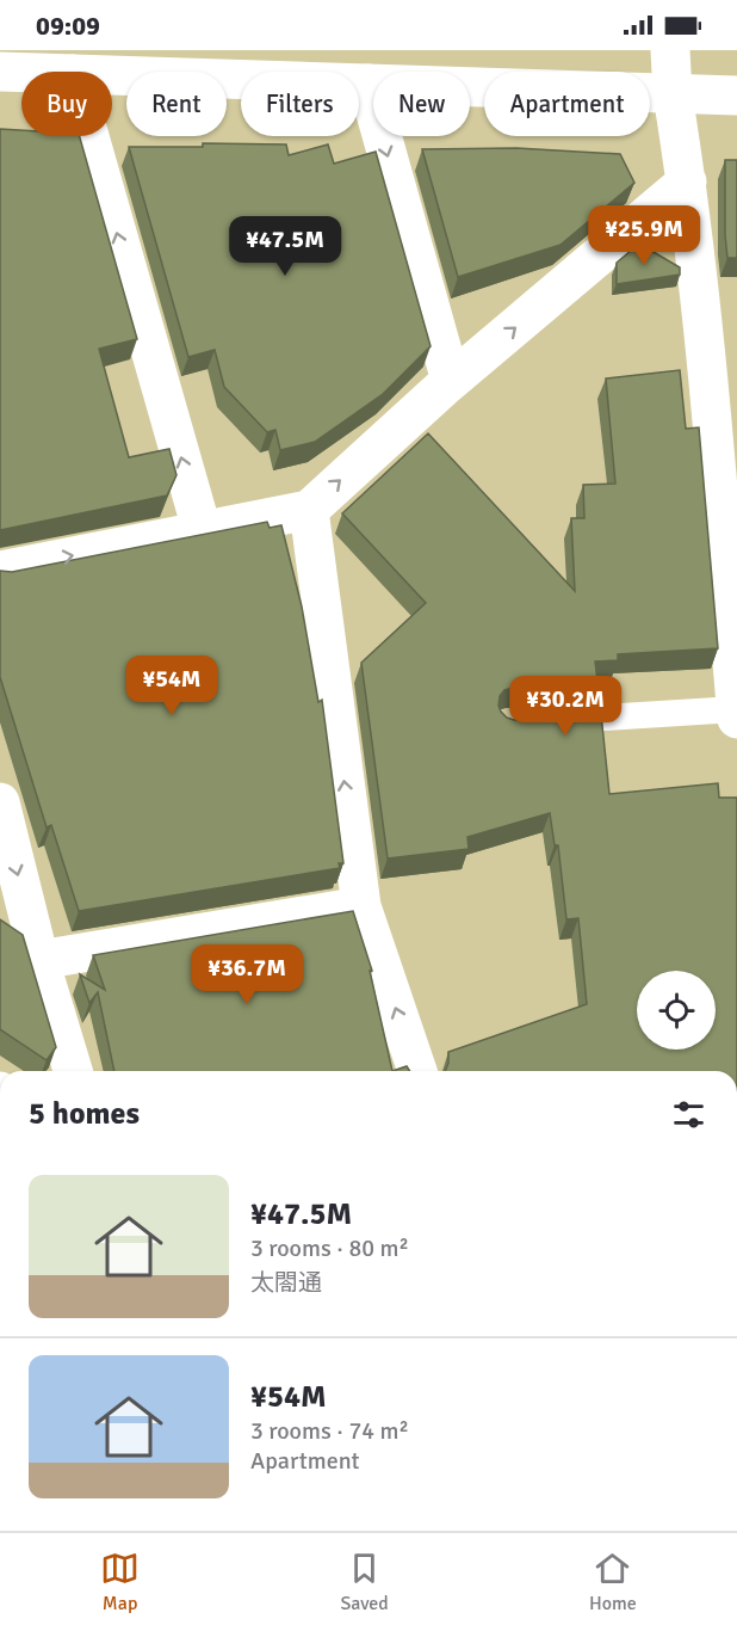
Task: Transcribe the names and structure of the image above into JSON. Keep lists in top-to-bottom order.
{
  "page": {
    "status": "09:09",
    "chip": [
      "Buy",
      "Rent",
      "Filters",
      "New",
      "Apartment"
    ],
    "price": [
      "¥25.9M",
      "¥47.5M",
      "¥54M",
      "¥30.2M",
      "¥36.7M"
    ],
    "heading": "5 homes",
    "list": [
      {
        "name": "¥47.5M",
        "note": "3 rooms · 80 m² · 太閤通"
      },
      {
        "name": "¥54M",
        "note": "3 rooms · 74 m² · Apartment"
      }
    ],
    "tabs": ["Map", "Saved", "Home"]
  }
}
